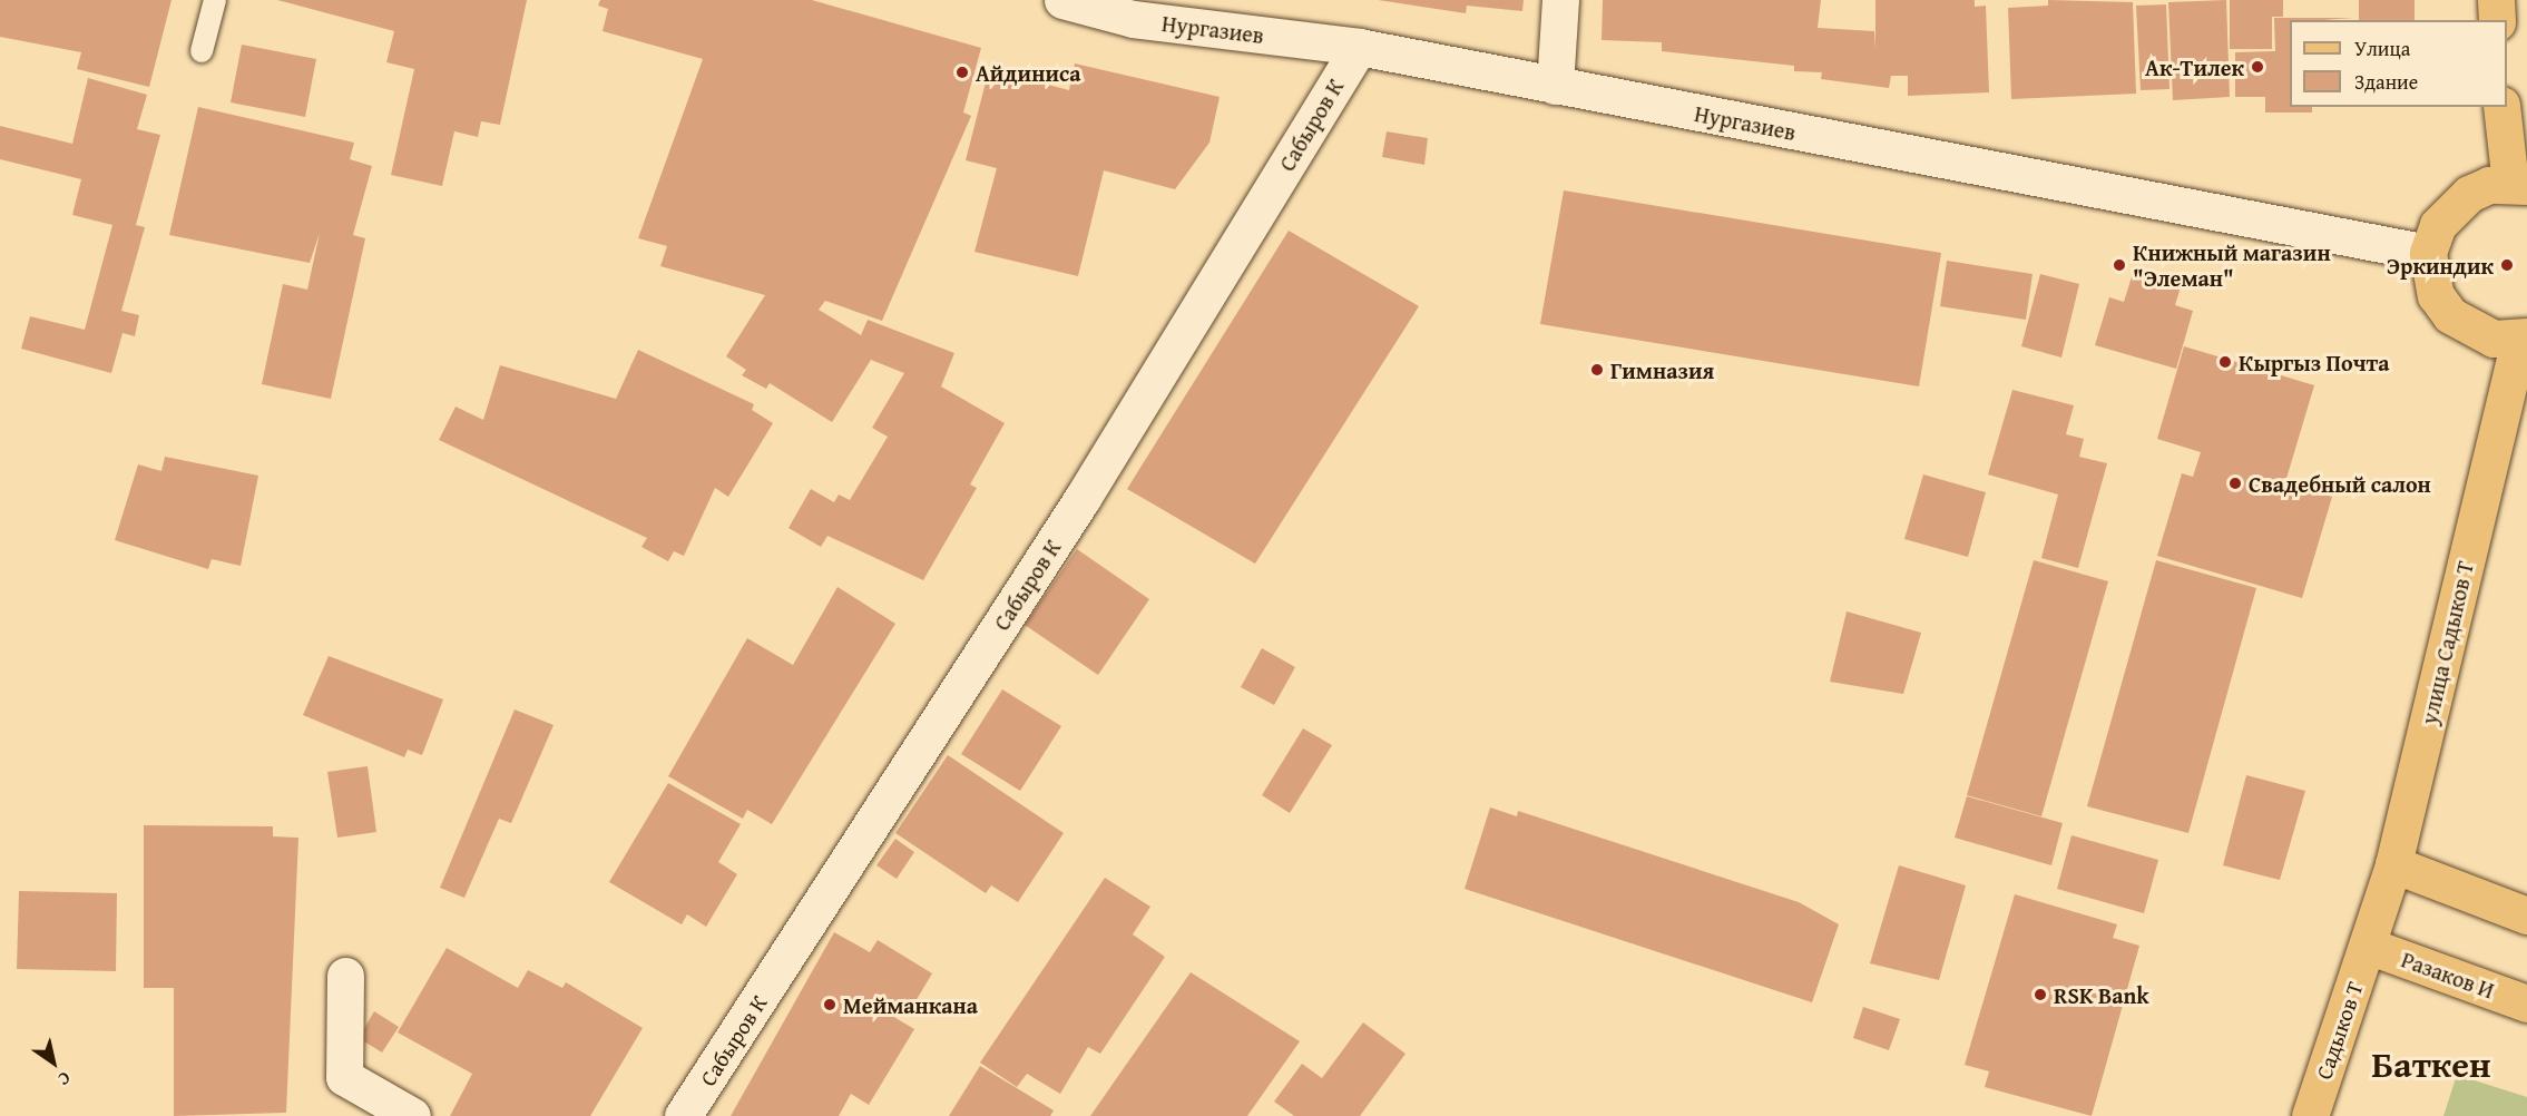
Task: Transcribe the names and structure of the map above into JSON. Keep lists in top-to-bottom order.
{
  "streets": {
    "main road": ["улица Садыков Т", "Разаков И", "Садыков Т"],
    "street": ["Нургазиев", "Сабыров К"]
  },
  "crossings": [
    ["Нургазиев", "Сабыров К"],
    ["улица Садыков Т", "Разаков И"],
    ["улица Садыков Т", "Садыков Т"],
    ["Разаков И", "Садыков Т"]
  ],
  "districts": ["Баткен"],
  "places": [
    "Ак-Тилек",
    "Айдиниса",
    "Книжный магазин \"Элеман\"",
    "Эркиндик",
    "Кыргыз Почта",
    "Гимназия",
    "Cвадебный салон",
    "RSK Bank",
    "Мейманкана"
  ],
  "legend": ["Улица", "Здание"],
  "north": "bottom right"
}
